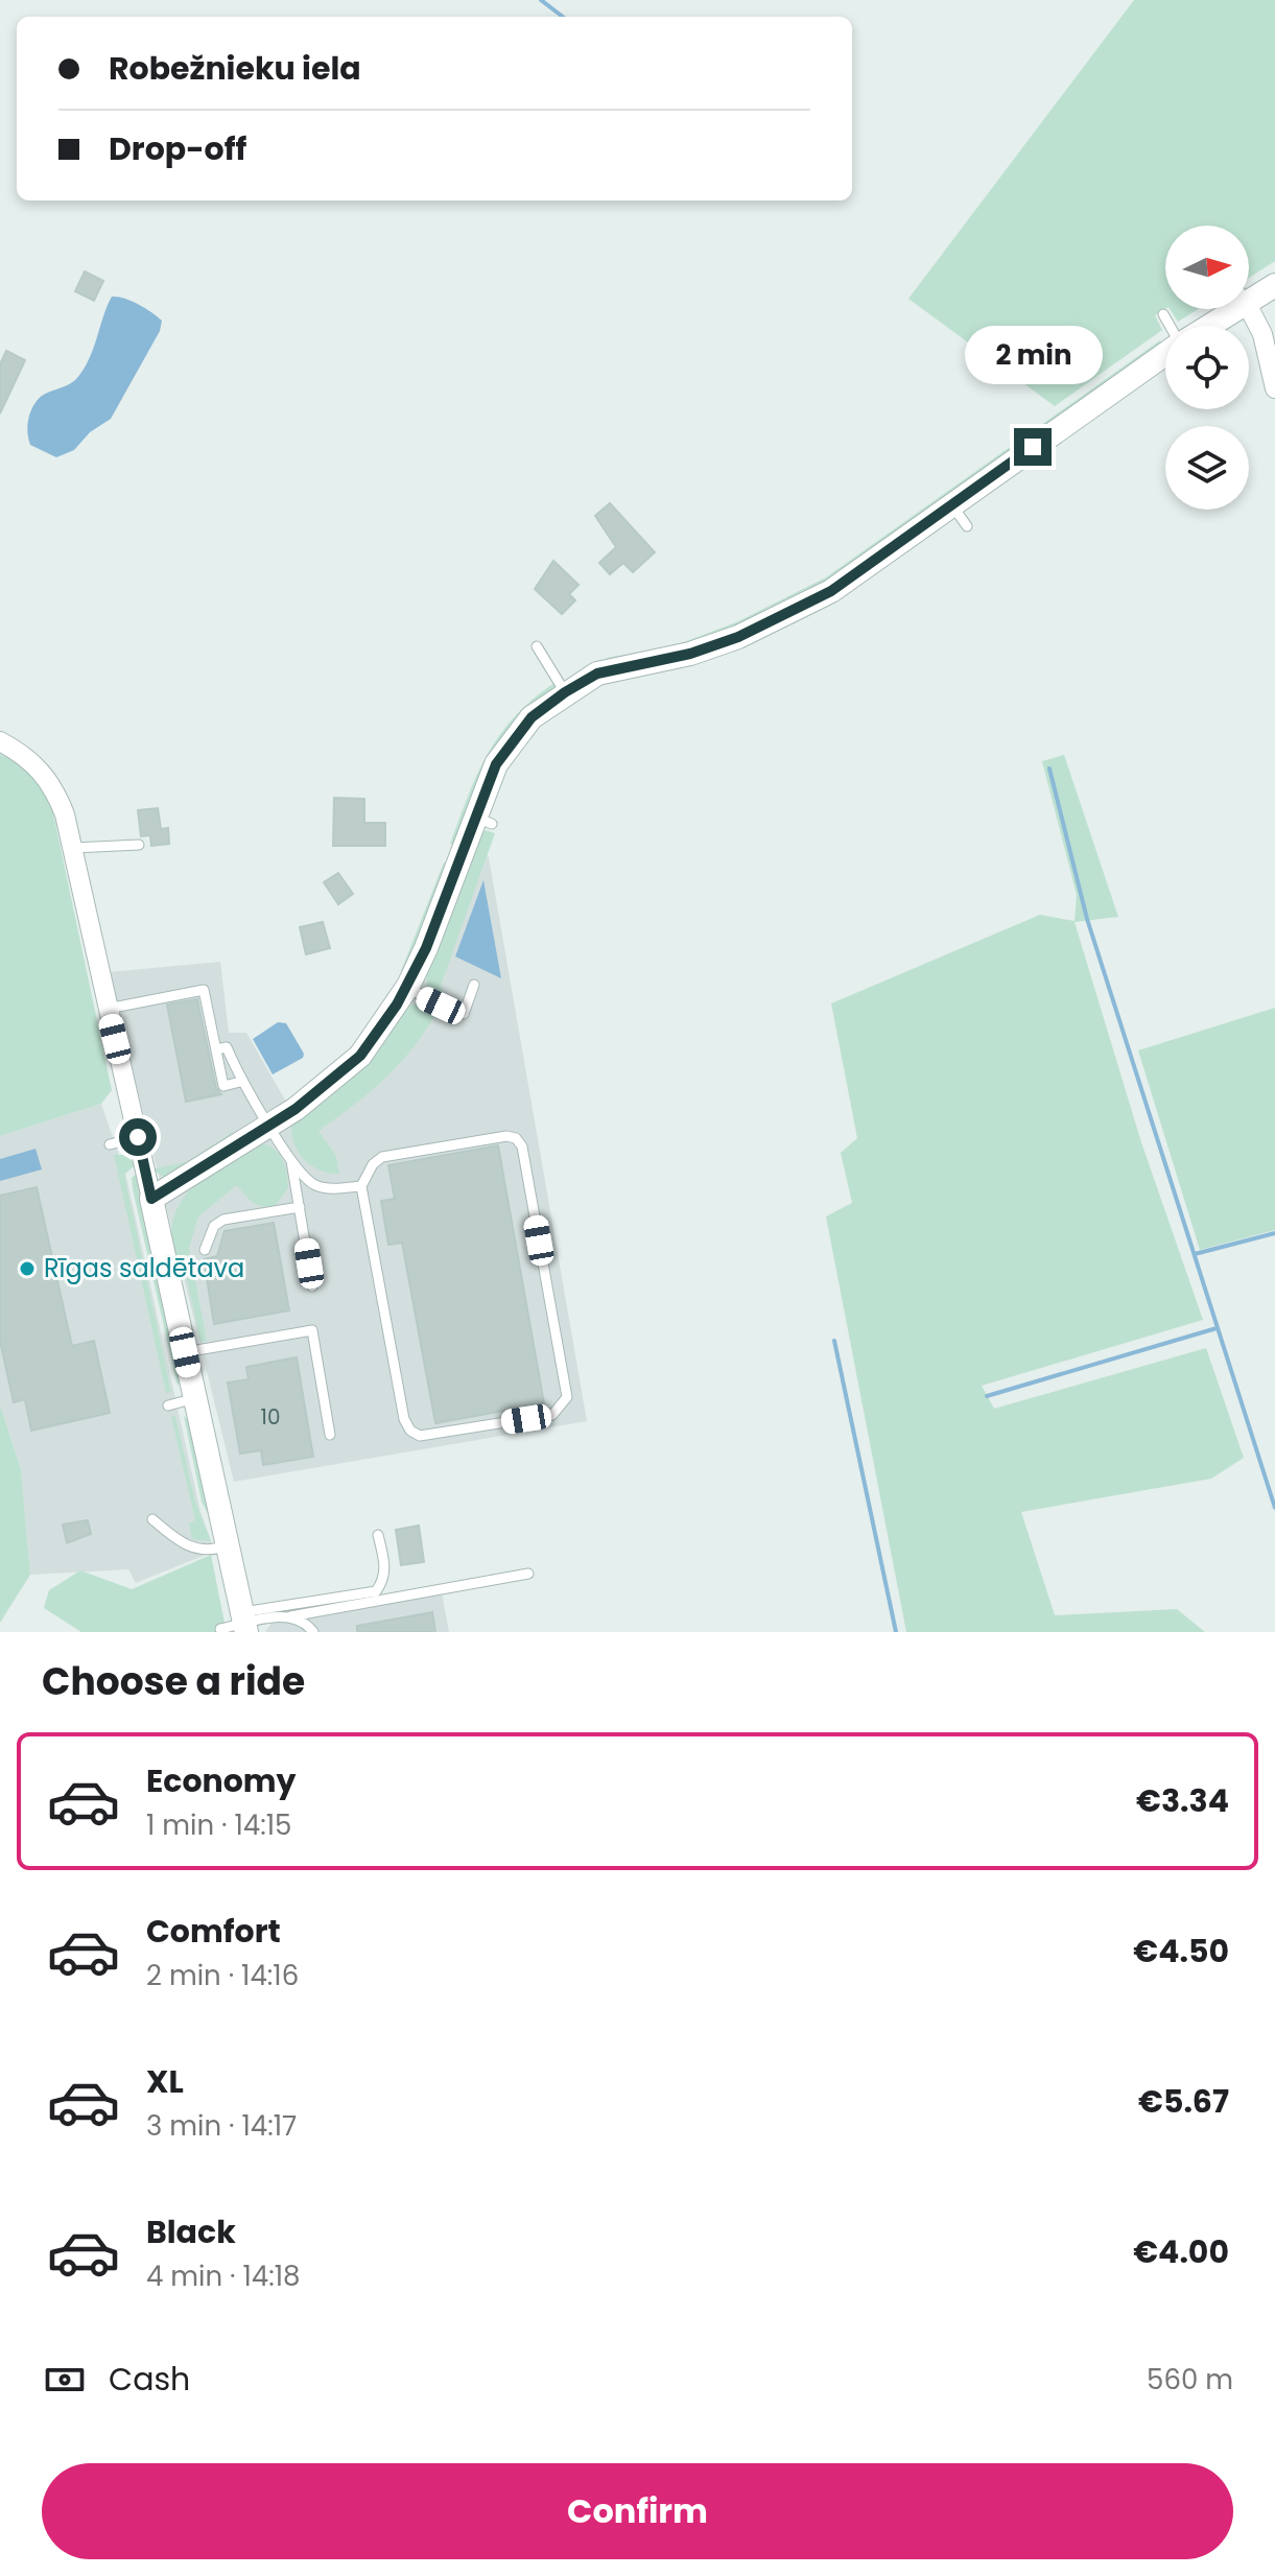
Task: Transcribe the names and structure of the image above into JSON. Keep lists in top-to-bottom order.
{
  "places": ["Rīgas saldētava"],
  "house_numbers": ["10"],
  "north": "right",
  "page": {
    "banner": ["Robežnieku iela", "Drop-off"],
    "bubble": "2 min",
    "heading": "Choose a ride",
    "list": [
      {
        "name": "Economy",
        "note": "1 min · 14:15",
        "value": "€3.34"
      },
      {
        "name": "Comfort",
        "note": "2 min · 14:16",
        "value": "€4.50"
      },
      {
        "name": "XL",
        "note": "3 min · 14:17",
        "value": "€5.67"
      },
      {
        "name": "Black",
        "note": "4 min · 14:18",
        "value": "€4.00"
      }
    ],
    "pay": ["Cash", "560 m"],
    "buttons": "Confirm"
  }
}
